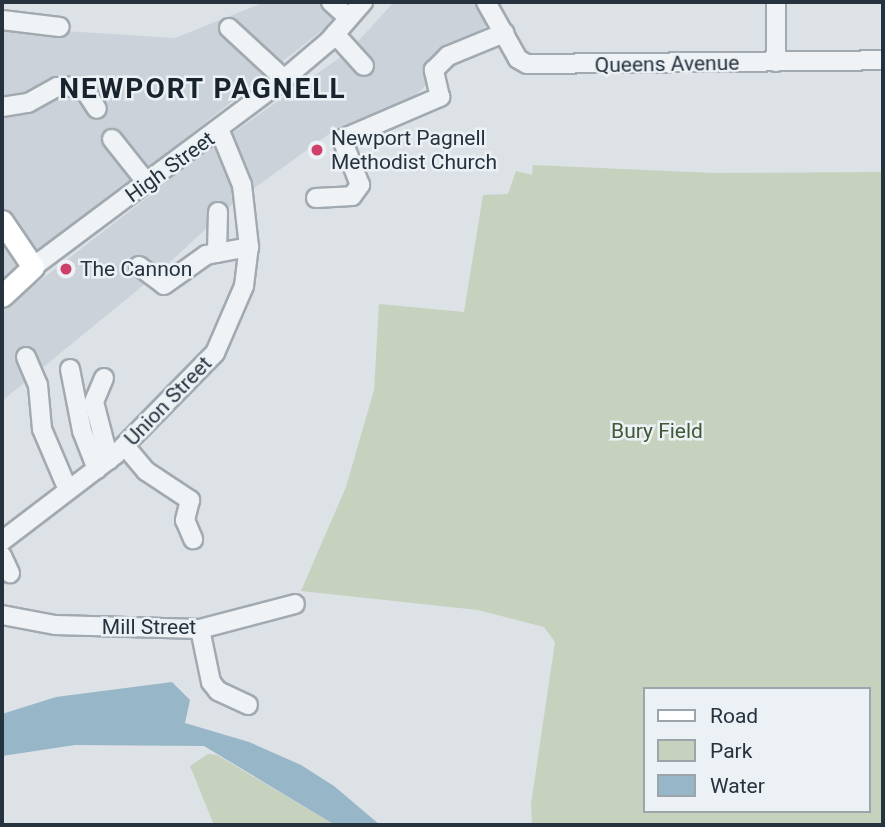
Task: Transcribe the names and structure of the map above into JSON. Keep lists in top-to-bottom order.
{
  "streets": {
    "main road": ["High Street"],
    "street": ["Queens Avenue", "Union Street", "Mill Street"]
  },
  "crossings": [
    ["High Street", "Union Street"]
  ],
  "districts": ["NEWPORT PAGNELL"],
  "parks": ["Bury Field"],
  "places": ["Newport Pagnell Methodist Church", "The Cannon"],
  "legend": ["Road", "Park", "Water"]
}
